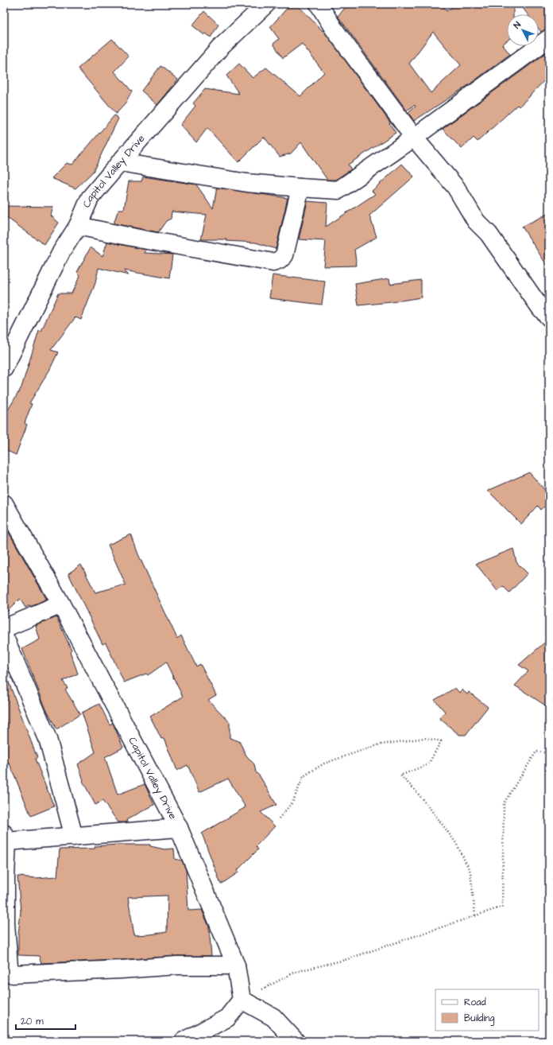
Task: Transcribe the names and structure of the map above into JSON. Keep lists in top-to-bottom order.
{
  "streets": {
    "street": ["Capitol Valley Drive"]
  },
  "legend": ["Road", "Building"],
  "scale_bar": "20 m",
  "north": "top left"
}
